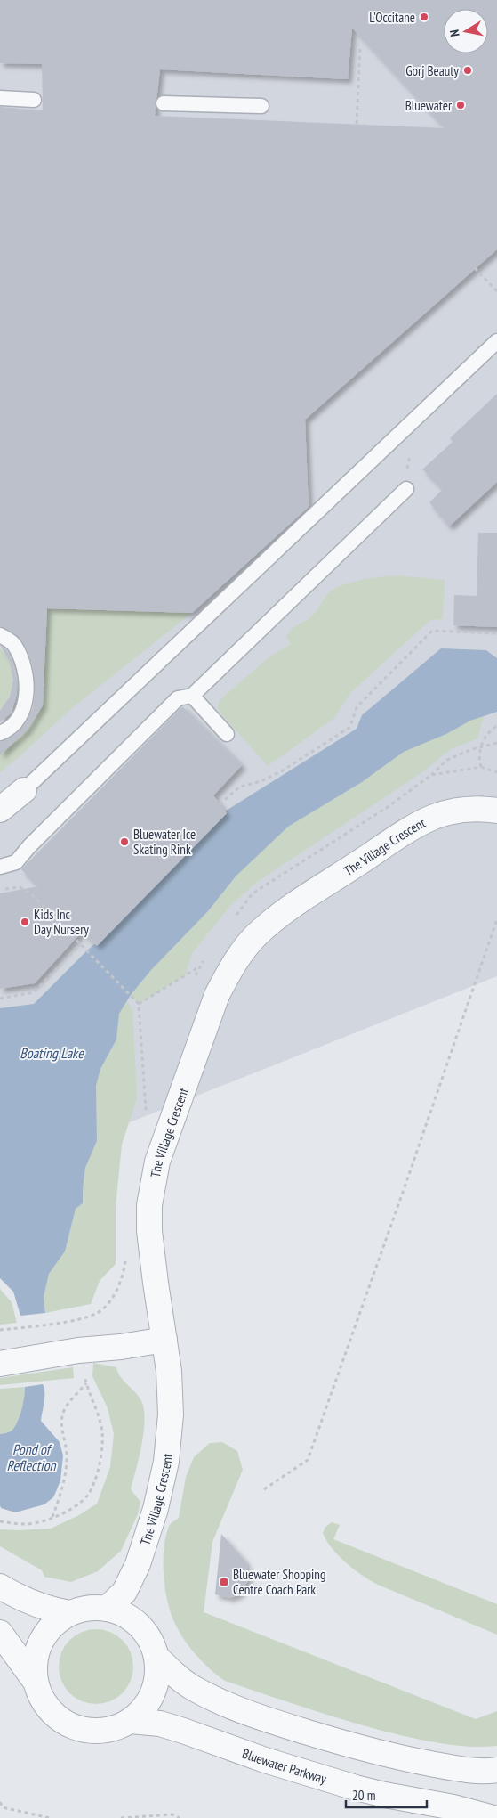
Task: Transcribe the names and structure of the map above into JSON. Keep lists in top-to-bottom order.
{
  "streets": {
    "street": ["The Village Crescent", "Bluewater Parkway"]
  },
  "crossings": [
    ["The Village Crescent", "Bluewater Parkway"]
  ],
  "water": ["Boating Lake", "Pond of Reflection"],
  "places": {
    "other": [
      "L'Occitane",
      "Gorj Beauty",
      "Bluewater",
      "Bluewater Ice Skating Rink",
      "Kids Inc Day Nursery"
    ],
    "transit": ["Bluewater Shopping Centre Coach Park"]
  },
  "scale_bar": "20 m",
  "north": "left"
}
